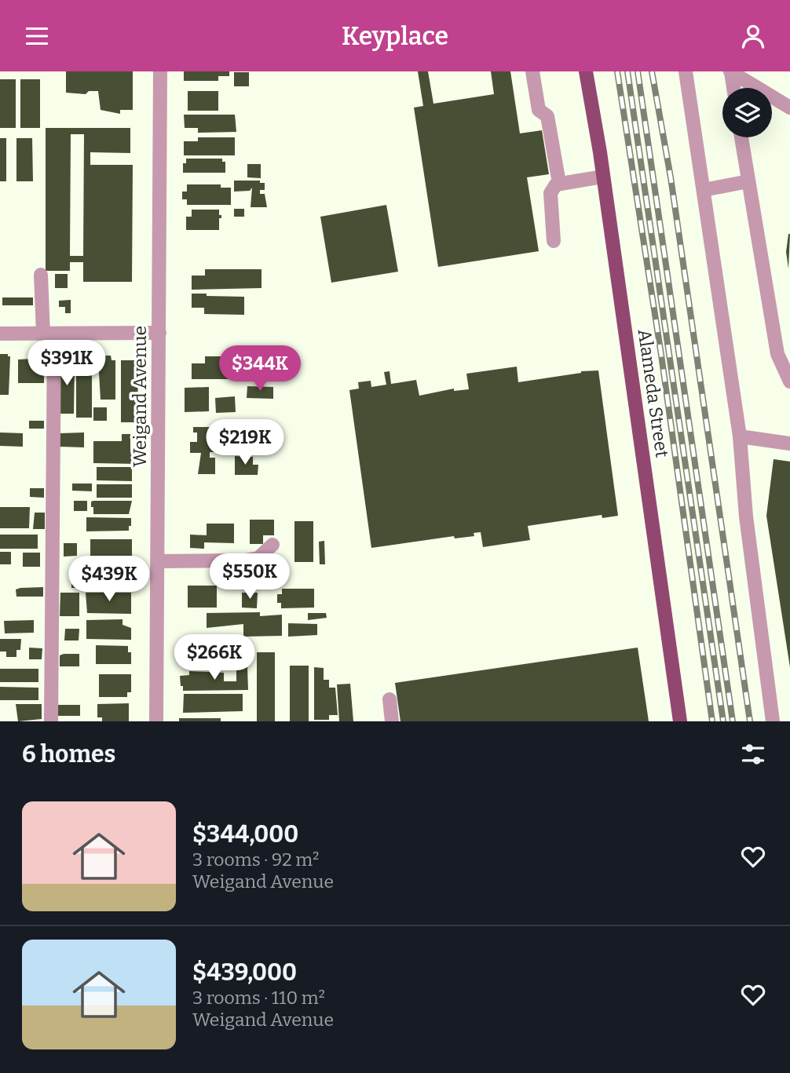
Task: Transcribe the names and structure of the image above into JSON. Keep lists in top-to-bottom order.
{
  "streets": {
    "main road": ["Alameda Street"],
    "street": ["Weigand Avenue"]
  },
  "page": {
    "header": "Keyplace",
    "price": [
      "$391K",
      "$344K",
      "$219K",
      "$550K",
      "$439K",
      "$266K"
    ],
    "heading": "6 homes",
    "list": [
      {
        "name": "$344,000",
        "note": "3 rooms · 92 m² · Weigand Avenue"
      },
      {
        "name": "$439,000",
        "note": "3 rooms · 110 m² · Weigand Avenue"
      }
    ]
  }
}
